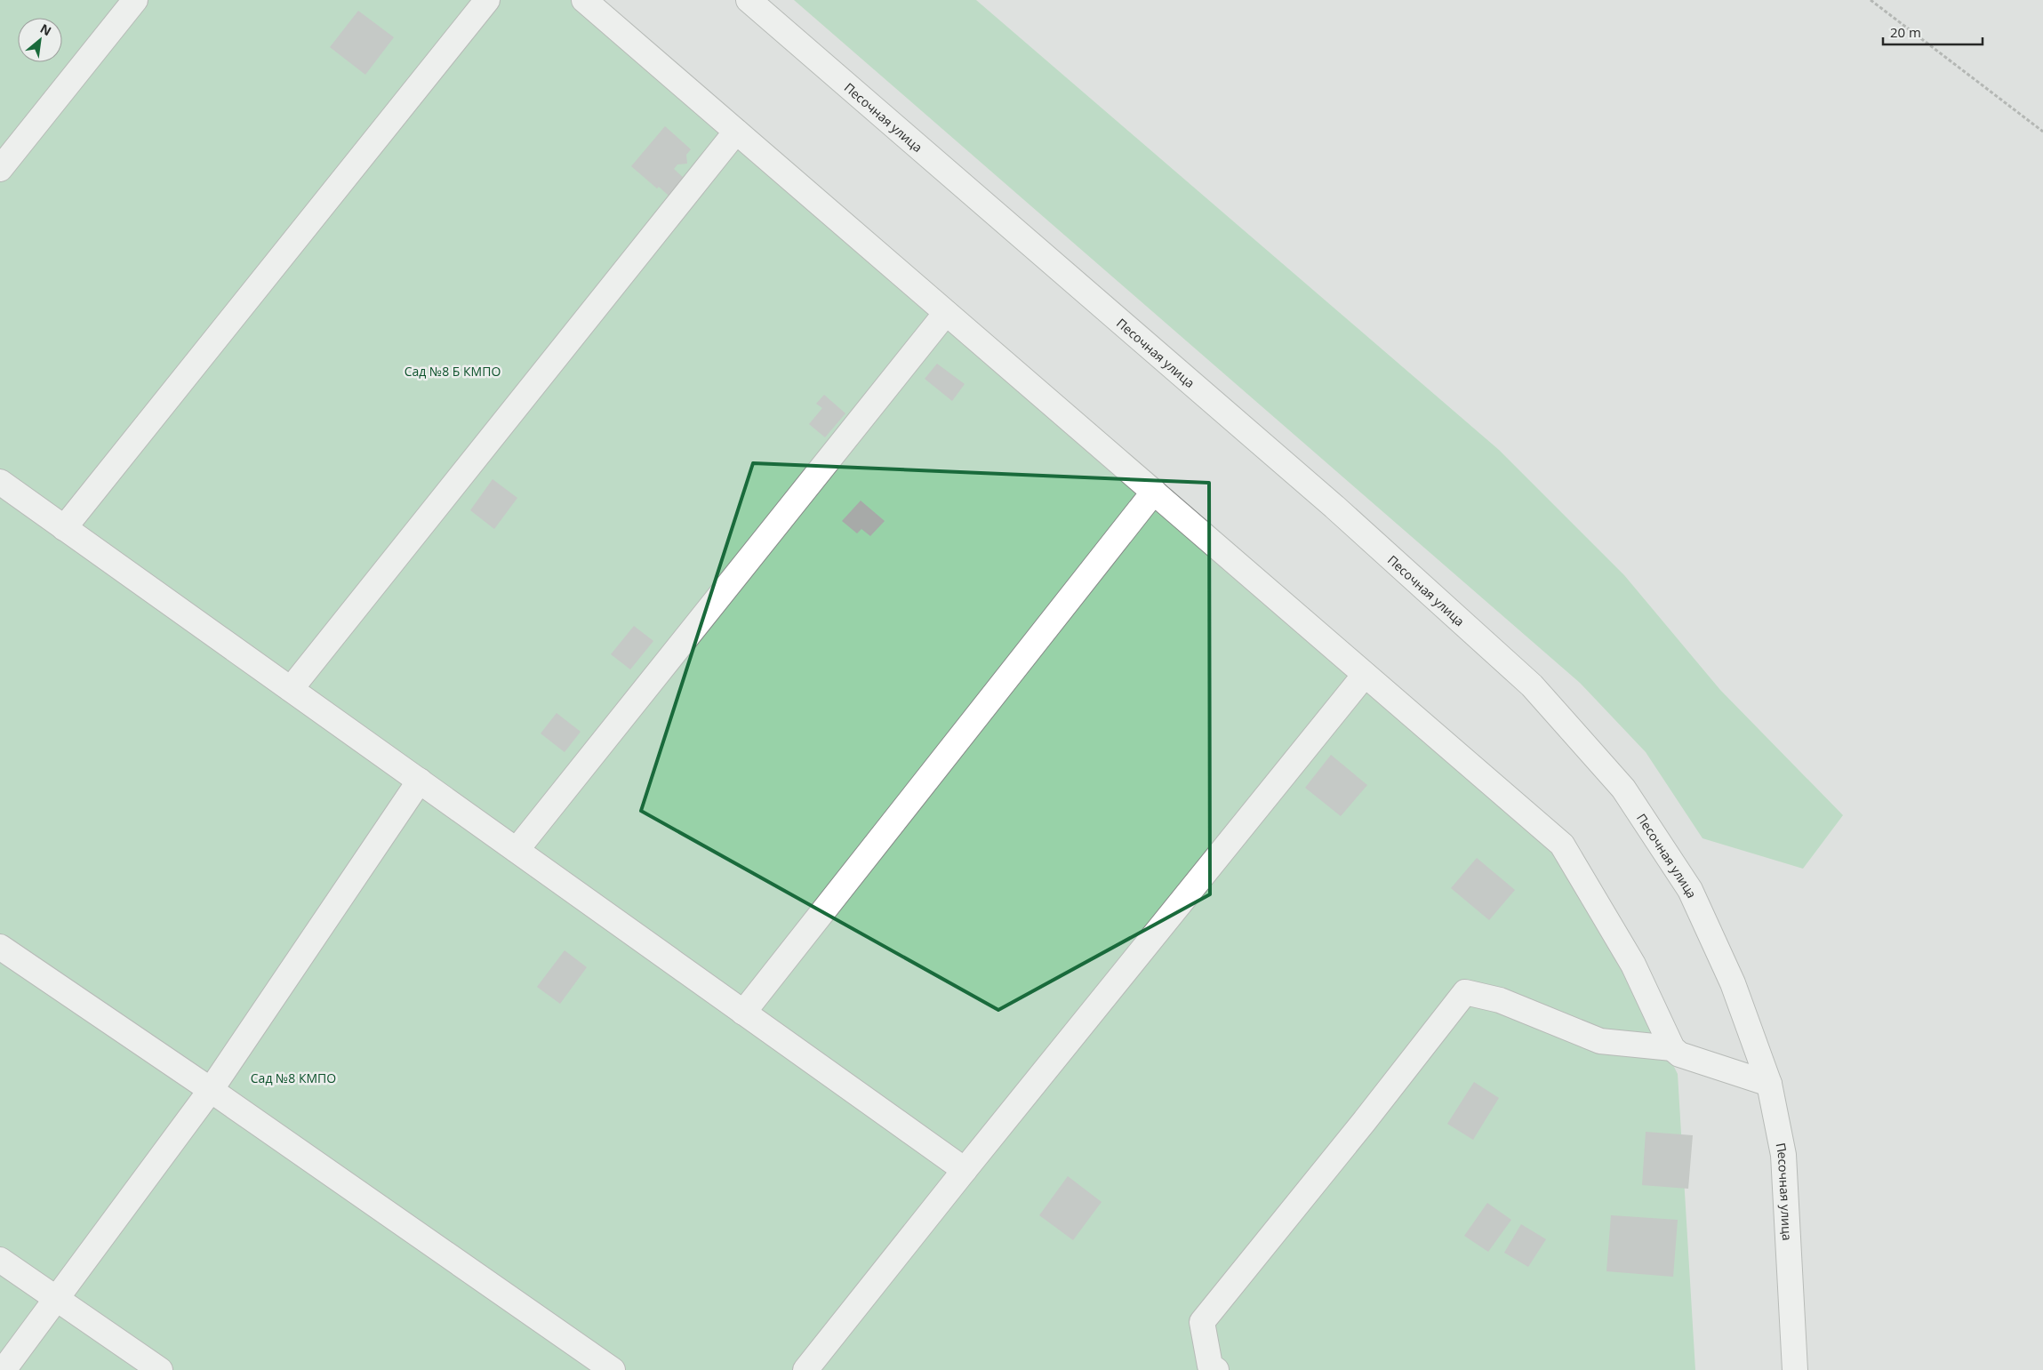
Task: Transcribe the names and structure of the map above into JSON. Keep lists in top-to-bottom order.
{
  "streets": {
    "main road": ["Песочная улица"]
  },
  "parks": ["Сад №8 Б КМПО", "Сад №8 КМПО"],
  "scale_bar": "20 m",
  "north": "top right"
}
